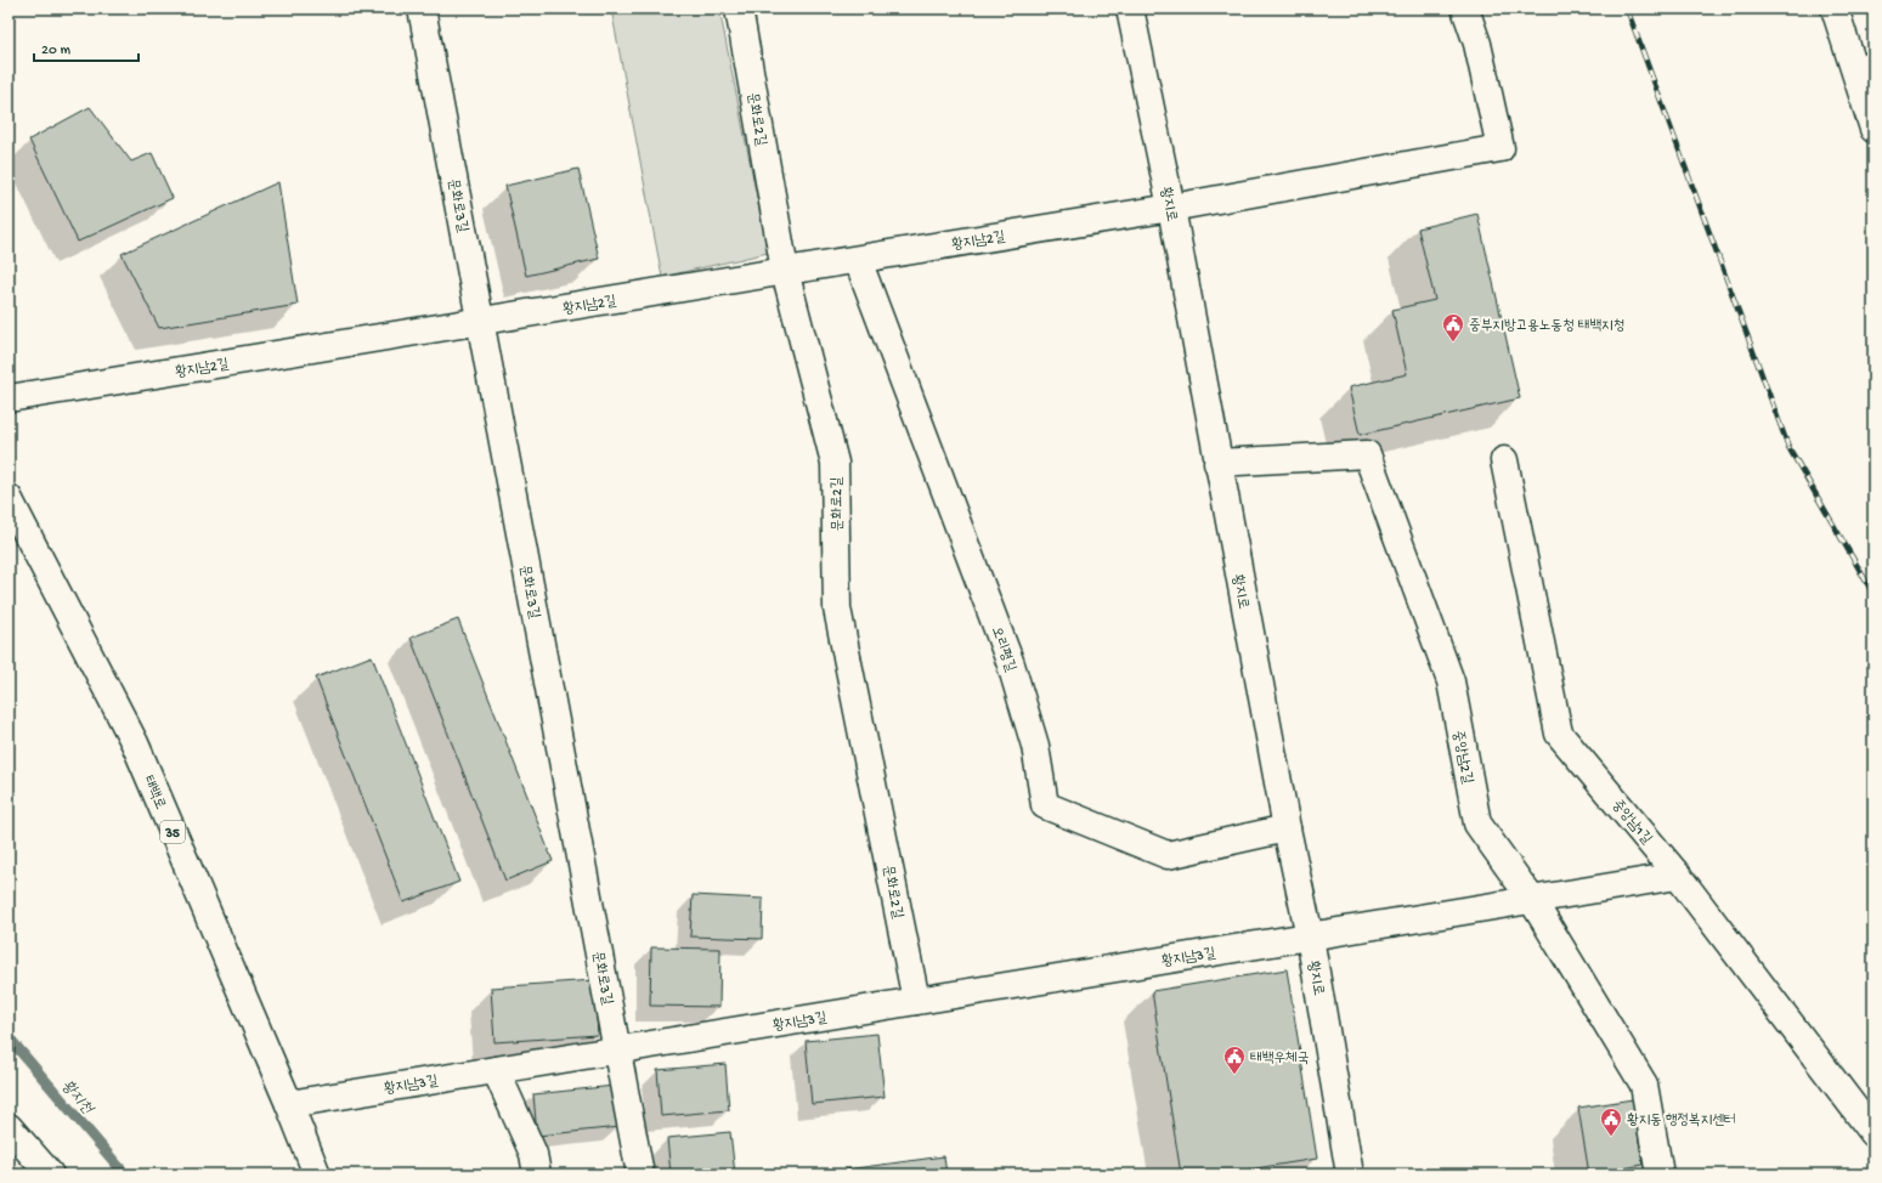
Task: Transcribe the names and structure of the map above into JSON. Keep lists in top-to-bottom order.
{
  "streets": {
    "street": [
      "문화로2길",
      "황지로",
      "문화로3길",
      "황지남2길",
      "오리평길",
      "중앙남2길",
      "태백로",
      "중앙남1길",
      "35",
      "황지남3길"
    ]
  },
  "crossings": [
    ["문화로2길", "황지남2길"],
    ["문화로2길", "황지남3길"],
    ["황지로", "황지남2길"],
    ["황지로", "오리평길"],
    ["황지로", "중앙남2길"],
    ["황지로", "황지남3길"],
    ["문화로3길", "황지남2길"],
    ["문화로3길", "황지남3길"],
    ["황지남2길", "오리평길"],
    ["중앙남2길", "황지남3길"],
    ["태백로", "황지남3길"],
    ["중앙남1길", "황지남3길"]
  ],
  "water": ["황지천"],
  "places": {
    "public building": ["중부지방고용노동청 태백지청", "태백우체국", "황지동 행정복지센터"]
  },
  "scale_bar": "20 m"
}
